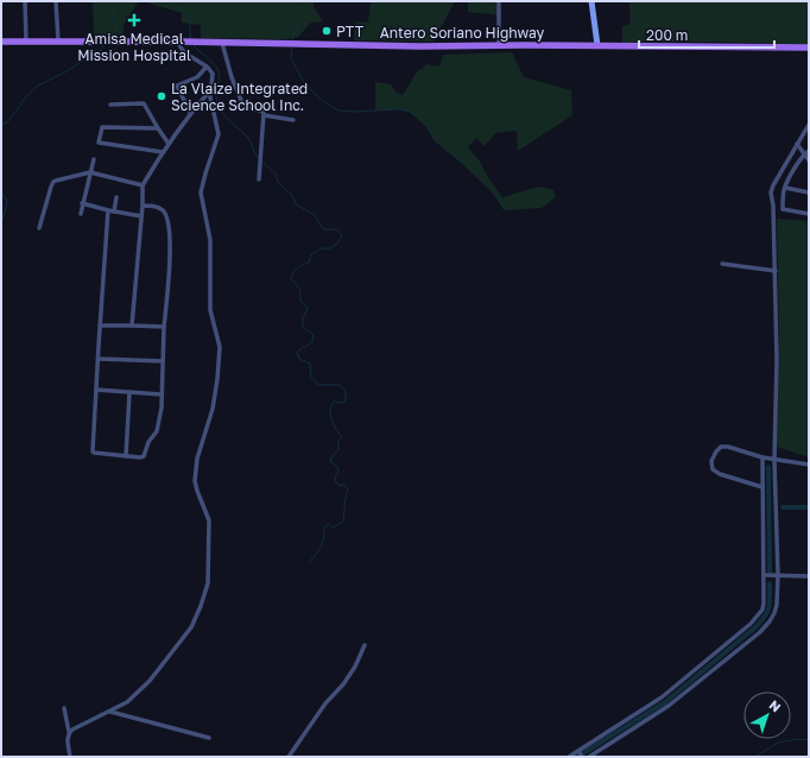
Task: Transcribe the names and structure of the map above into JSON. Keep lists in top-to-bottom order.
{
  "streets": {
    "main road": ["Antero Soriano Highway"]
  },
  "places": {
    "health": ["Amisa Medical Mission Hospital"],
    "other": ["PTT", "La Vlaize Integrated Science School Inc."]
  },
  "scale_bar": "200 m",
  "north": "top right"
}
